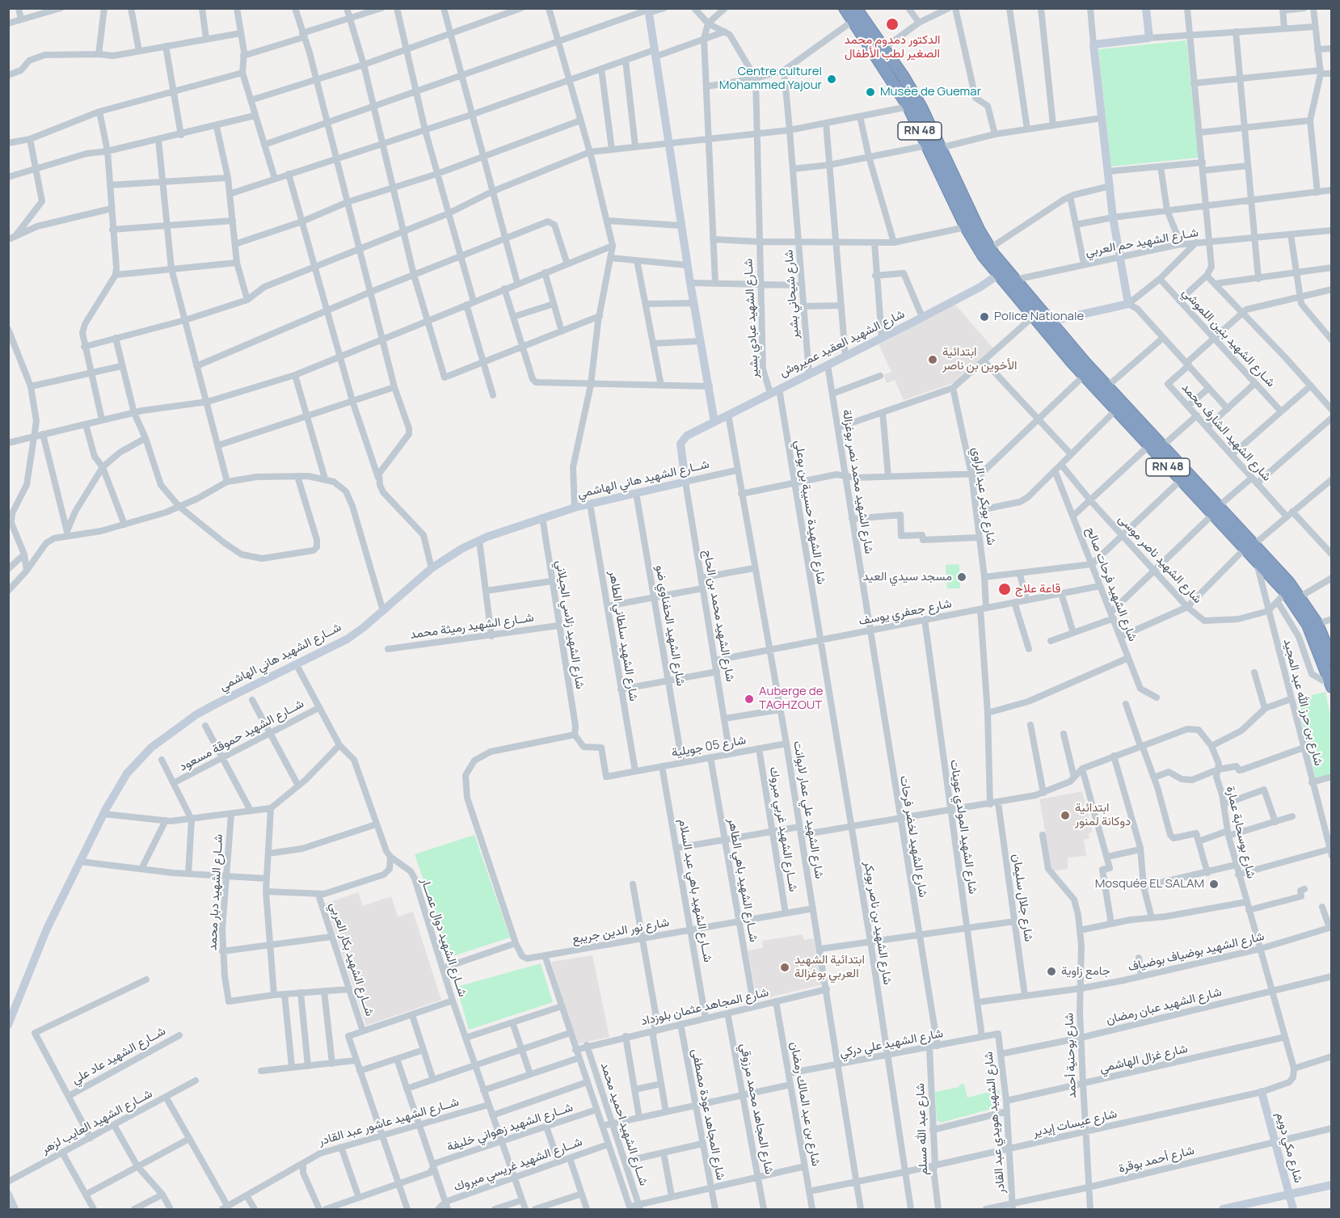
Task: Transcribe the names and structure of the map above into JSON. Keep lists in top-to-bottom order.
{
  "streets": {
    "highway": ["RN 48"],
    "street": [
      "شـارع الشهيد حم العربي",
      "شارع شيحاني بشير",
      "شـارع الشهيد عبادي بشير",
      "شـارع الشهيد بنين اللموشي",
      "شارع الشهيد العقيد عميروش",
      "شارع الشهيد الشارف محمد",
      "شــارع الشهيد هاني الهاشمي",
      "شارع الشهيد محمد نصر بوغزالة",
      "شارع بوبكر عبد الراوي",
      "شارع الشهيدة حسيبة بن بوعلي",
      "شارع الشهيد ناصر موسى",
      "شارع الشهيد فرحات صالح",
      "شارع جعفري يوسف",
      "شارع الشهيد محمد بن الحاج",
      "شارع الشهيد زلاسي الجيلاني",
      "شارع الشهيد الحفناوي ضو",
      "شــارع الشهيد رميثة محمد",
      "شارع الشهيد سلطاني الطاهر",
      "شارع بن حرز الله عبد المجيد",
      "شــارع الشهيد حموقة مسعود",
      "شارع 05 جويلية",
      "شارع الشهيد علي عمار لابوانت",
      "شارع الشهيد المولدي عوينات",
      "شــارع الشهيد غربي مبروك",
      "شارع بوسحابة عمارة",
      "شارع الشهيد لخضر فرحات",
      "شــارع الشهيد باهي الطاهر",
      "شــارع الشهيد باهي عبد السلام",
      "شــارع الشهيد دبار محمد",
      "شارع جلال سليمان",
      "شارع الشهيد بن ناصر بوبكر",
      "شارع نور الدين جريبع",
      "شــارع الشهيد دوال عمـــار",
      "شارع الشهيد بوضياف بوضياف",
      "شــارع الشهيد بكار العربي",
      "شارع الشهيد عبان رمضان",
      "شارع المجاهد عثمان بلوزداد",
      "شارع الشهيد علي دركي",
      "شــارع الشهيد عاد علي",
      "شارع بوحنية أحمد",
      "شارع غزال الهاشمي",
      "شارع بن عبد المالك رمضان",
      "شارع المجاهد محمد مرزوقي",
      "شارع المجاهد عودة مصطفى",
      "شــارع الشهيد العايب لزهر",
      "شــارع الشهيد عاشور عبد القادر",
      "شارع الشهيد هويدي عبد القادر",
      "شارع عيسات إيدير",
      "شــارع الشهيد احميد محمد",
      "شــارع الشهيد زهواني خليفة",
      "شارع عبد الله مسلم",
      "شارع مكي دويم",
      "شارع أحمد بوقرة",
      "شــارع الشهيد غريسي مبروك"
    ]
  },
  "crossings": [
    ["RN 48", "شـارع الشهيد حم العربي"],
    ["RN 48", "شارع الشهيد العقيد عميروش"],
    ["RN 48", "شارع الشهيد ناصر موسى"],
    ["RN 48", "شارع بن حرز الله عبد المجيد"],
    ["شارع شيحاني بشير", "شارع الشهيد العقيد عميروش"],
    ["شـارع الشهيد عبادي بشير", "شارع الشهيد العقيد عميروش"],
    ["شارع الشهيد العقيد عميروش", "شــارع الشهيد هاني الهاشمي"],
    ["شارع الشهيد العقيد عميروش", "شارع الشهيد محمد نصر بوغزالة"],
    ["شارع الشهيد العقيد عميروش", "شارع الشهيدة حسيبة بن بوعلي"],
    ["شارع الشهيد العقيد عميروش", "شارع الشهيد محمد بن الحاج"],
    ["شارع الشهيد العقيد عميروش", "شارع الشهيد علي عمار لابوانت"],
    ["شــارع الشهيد هاني الهاشمي", "شارع الشهيد محمد بن الحاج"],
    ["شــارع الشهيد هاني الهاشمي", "شارع الشهيد زلاسي الجيلاني"],
    ["شــارع الشهيد هاني الهاشمي", "شارع الشهيد الحفناوي ضو"],
    ["شــارع الشهيد هاني الهاشمي", "شارع الشهيد سلطاني الطاهر"],
    ["شــارع الشهيد هاني الهاشمي", "شارع الشهيد علي عمار لابوانت"],
    ["شــارع الشهيد هاني الهاشمي", "شــارع الشهيد دوال عمـــار"],
    ["شارع الشهيد محمد نصر بوغزالة", "شارع جعفري يوسف"],
    ["شارع الشهيد محمد نصر بوغزالة", "شارع الشهيد لخضر فرحات"],
    ["شارع بوبكر عبد الراوي", "شارع جعفري يوسف"],
    ["شارع الشهيدة حسيبة بن بوعلي", "شارع جعفري يوسف"],
    ["شارع الشهيدة حسيبة بن بوعلي", "شارع الشهيد بن ناصر بوبكر"],
    ["شارع الشهيد ناصر موسى", "شارع بن حرز الله عبد المجيد"],
    ["شارع الشهيد فرحات صالح", "شارع جعفري يوسف"],
    ["شارع جعفري يوسف", "شارع الشهيد محمد بن الحاج"],
    ["شارع جعفري يوسف", "شارع الشهيد علي عمار لابوانت"],
    ["شارع جعفري يوسف", "شارع الشهيد المولدي عوينات"],
    ["شارع جعفري يوسف", "شارع الشهيد لخضر فرحات"],
    ["شارع جعفري يوسف", "شارع الشهيد بن ناصر بوبكر"],
    ["شارع الشهيد محمد بن الحاج", "شارع 05 جويلية"],
    ["شارع الشهيد زلاسي الجيلاني", "شــارع الشهيد رميثة محمد"],
    ["شارع الشهيد زلاسي الجيلاني", "شارع 05 جويلية"],
    ["شارع الشهيد الحفناوي ضو", "شارع 05 جويلية"],
    ["شارع الشهيد سلطاني الطاهر", "شارع 05 جويلية"],
    ["شــارع الشهيد حموقة مسعود", "شــارع الشهيد دوال عمـــار"],
    ["شارع 05 جويلية", "شارع الشهيد علي عمار لابوانت"],
    ["شارع 05 جويلية", "شــارع الشهيد غربي مبروك"],
    ["شارع 05 جويلية", "شــارع الشهيد باهي الطاهر"],
    ["شارع 05 جويلية", "شــارع الشهيد باهي عبد السلام"],
    ["شارع الشهيد علي عمار لابوانت", "شارع نور الدين جريبع"],
    ["شارع الشهيد علي عمار لابوانت", "شارع المجاهد عثمان بلوزداد"],
    ["شارع الشهيد علي عمار لابوانت", "شارع الشهيد علي دركي"],
    ["شارع الشهيد علي عمار لابوانت", "شارع عيسات إيدير"],
    ["شارع الشهيد المولدي عوينات", "شارع الشهيد بوضياف بوضياف"],
    ["شارع الشهيد المولدي عوينات", "شارع الشهيد علي دركي"],
    ["شــارع الشهيد غربي مبروك", "شارع نور الدين جريبع"],
    ["شارع بوسحابة عمارة", "شارع الشهيد بوضياف بوضياف"],
    ["شارع بوسحابة عمارة", "شارع الشهيد عبان رمضان"],
    ["شارع بوسحابة عمارة", "شارع غزال الهاشمي"],
    ["شارع بوسحابة عمارة", "شارع عيسات إيدير"],
    ["شارع الشهيد لخضر فرحات", "شارع الشهيد علي دركي"],
    ["شــارع الشهيد باهي الطاهر", "شارع نور الدين جريبع"],
    ["شــارع الشهيد باهي الطاهر", "شارع المجاهد عثمان بلوزداد"],
    ["شــارع الشهيد باهي عبد السلام", "شارع نور الدين جريبع"],
    ["شــارع الشهيد باهي عبد السلام", "شارع المجاهد عثمان بلوزداد"],
    ["شارع جلال سليمان", "شارع الشهيد بوضياف بوضياف"],
    ["شارع الشهيد بن ناصر بوبكر", "شارع الشهيد علي دركي"],
    ["شارع الشهيد بن ناصر بوبكر", "شارع عيسات إيدير"],
    ["شارع نور الدين جريبع", "شــارع الشهيد احميد محمد"],
    ["شــارع الشهيد دوال عمـــار", "شــارع الشهيد عاشور عبد القادر"],
    ["شــارع الشهيد دوال عمـــار", "شــارع الشهيد زهواني خليفة"],
    ["شــارع الشهيد دوال عمـــار", "شــارع الشهيد غريسي مبروك"],
    ["شارع الشهيد بوضياف بوضياف", "شارع بوحنية أحمد"],
    ["شارع الشهيد عبان رمضان", "شارع بوحنية أحمد"],
    ["شارع الشهيد عبان رمضان", "شارع الشهيد هويدي عبد القادر"],
    ["شارع المجاهد عثمان بلوزداد", "شارع بن عبد المالك رمضان"],
    ["شارع المجاهد عثمان بلوزداد", "شارع المجاهد محمد مرزوقي"],
    ["شارع المجاهد عثمان بلوزداد", "شارع المجاهد عودة مصطفى"],
    ["شارع المجاهد عثمان بلوزداد", "شــارع الشهيد احميد محمد"],
    ["شارع الشهيد علي دركي", "شارع بن عبد المالك رمضان"],
    ["شارع الشهيد علي دركي", "شارع الشهيد هويدي عبد القادر"],
    ["شارع الشهيد علي دركي", "شارع عبد الله مسلم"],
    ["شارع بوحنية أحمد", "شارع غزال الهاشمي"],
    ["شارع بوحنية أحمد", "شارع عيسات إيدير"],
    ["شارع بوحنية أحمد", "شارع أحمد بوقرة"],
    ["شارع غزال الهاشمي", "شارع الشهيد هويدي عبد القادر"],
    ["شارع بن عبد المالك رمضان", "شارع عيسات إيدير"],
    ["شارع الشهيد هويدي عبد القادر", "شارع عيسات إيدير"],
    ["شارع الشهيد هويدي عبد القادر", "شارع أحمد بوقرة"],
    ["شارع عيسات إيدير", "شارع عبد الله مسلم"],
    ["شارع عيسات إيدير", "شارع مكي دويم"],
    ["شــارع الشهيد احميد محمد", "شــارع الشهيد زهواني خليفة"],
    ["شــارع الشهيد احميد محمد", "شــارع الشهيد غريسي مبروك"],
    ["شارع مكي دويم", "شارع أحمد بوقرة"]
  ],
  "places": [
    "الدكتور دمدوم محمد الصغير لطب الأطفال",
    "Centre culturel Mohammed Yajour",
    "Musée de Guemar",
    "Police Nationale",
    "ابتدائية الأخوين بن ناصر",
    "مسجد سيدي العيد",
    "قاعة علاج",
    "Auberge de TAGHZOUT",
    "ابتدائية دوكانة لمنور",
    "Mosquée EL SALAM",
    "ابتدائية الشهيد العربي بوغزالة",
    "جامع زاوية"
  ]
}
